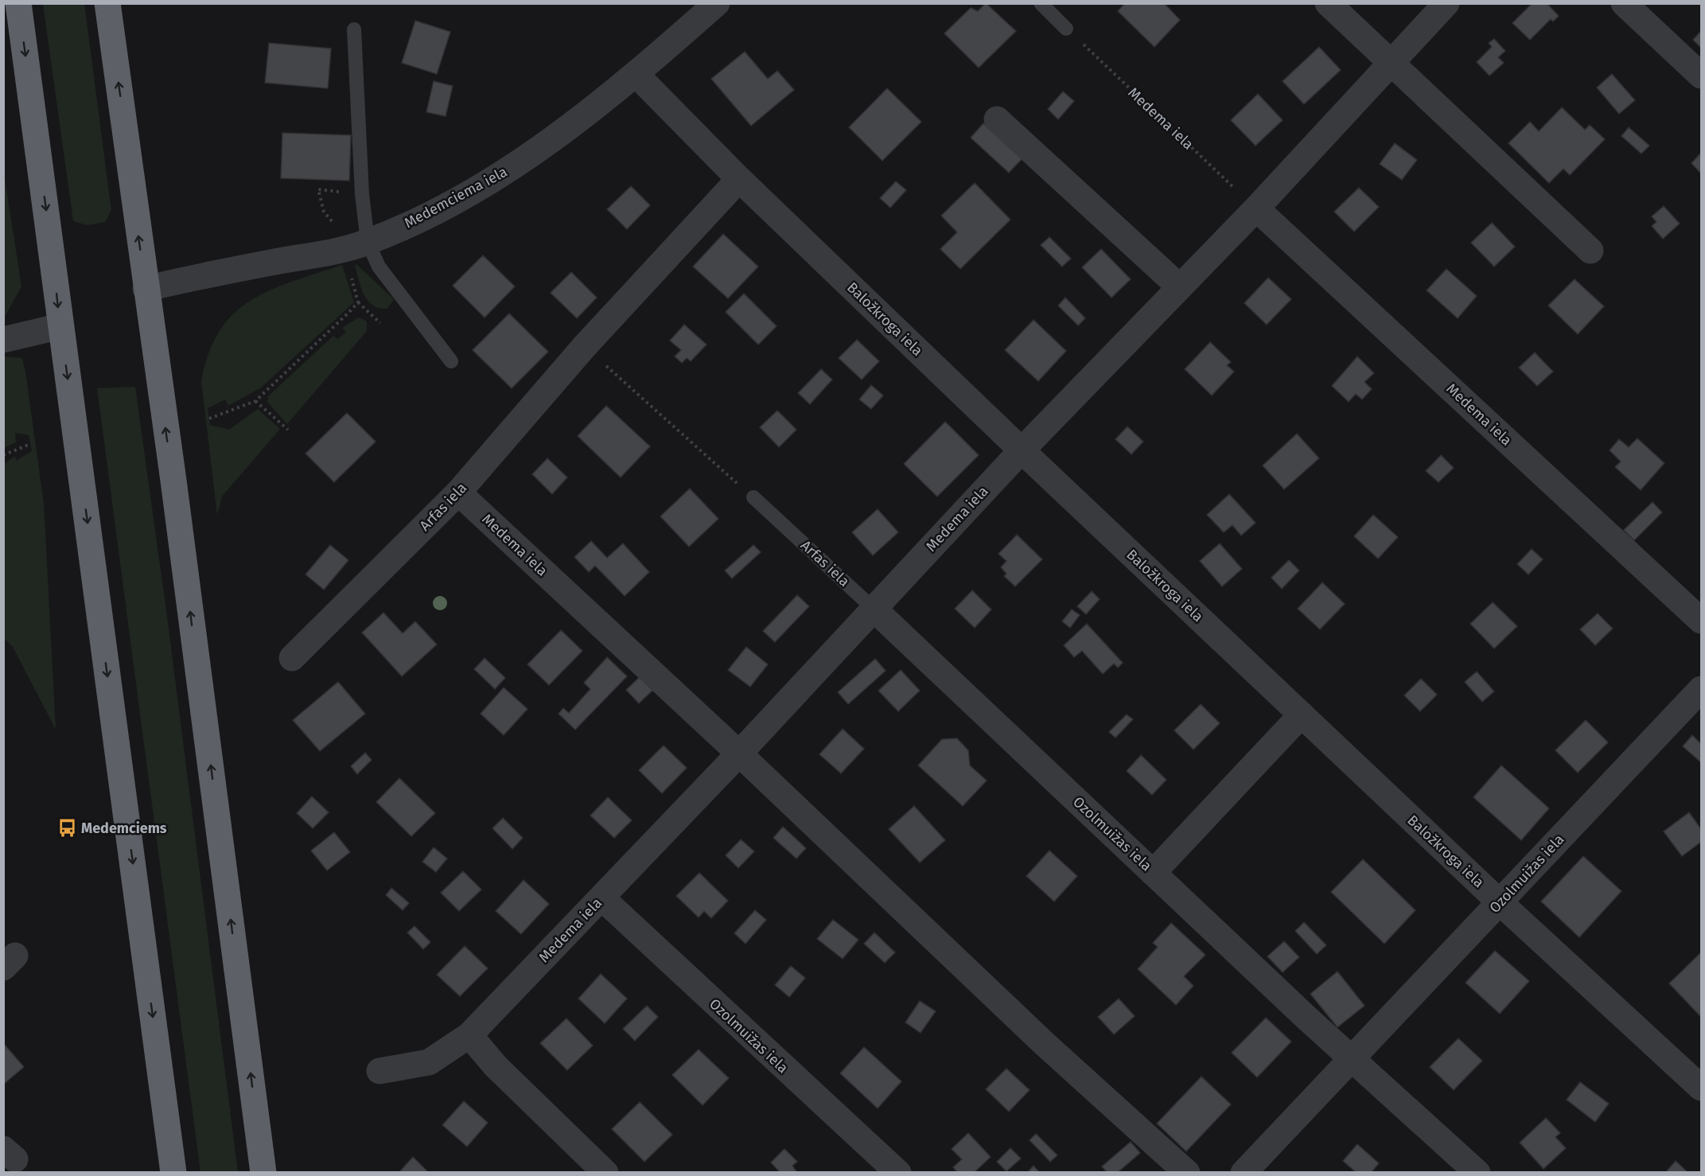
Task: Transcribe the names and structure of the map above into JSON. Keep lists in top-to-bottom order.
{
  "streets": {
    "street": [
      "Medema iela",
      "Medemciema iela",
      "Baložkroga iela",
      "Arfas iela",
      "Ozolmuižas iela"
    ]
  },
  "crossings": [
    ["Medema iela", "Baložkroga iela"],
    ["Medema iela", "Arfas iela"],
    ["Medema iela", "Ozolmuižas iela"],
    ["Medemciema iela", "Baložkroga iela"],
    ["Baložkroga iela", "Arfas iela"],
    ["Baložkroga iela", "Ozolmuižas iela"],
    ["Arfas iela", "Ozolmuižas iela"]
  ],
  "places": {
    "bus stop": ["Medemciems"]
  }
}
